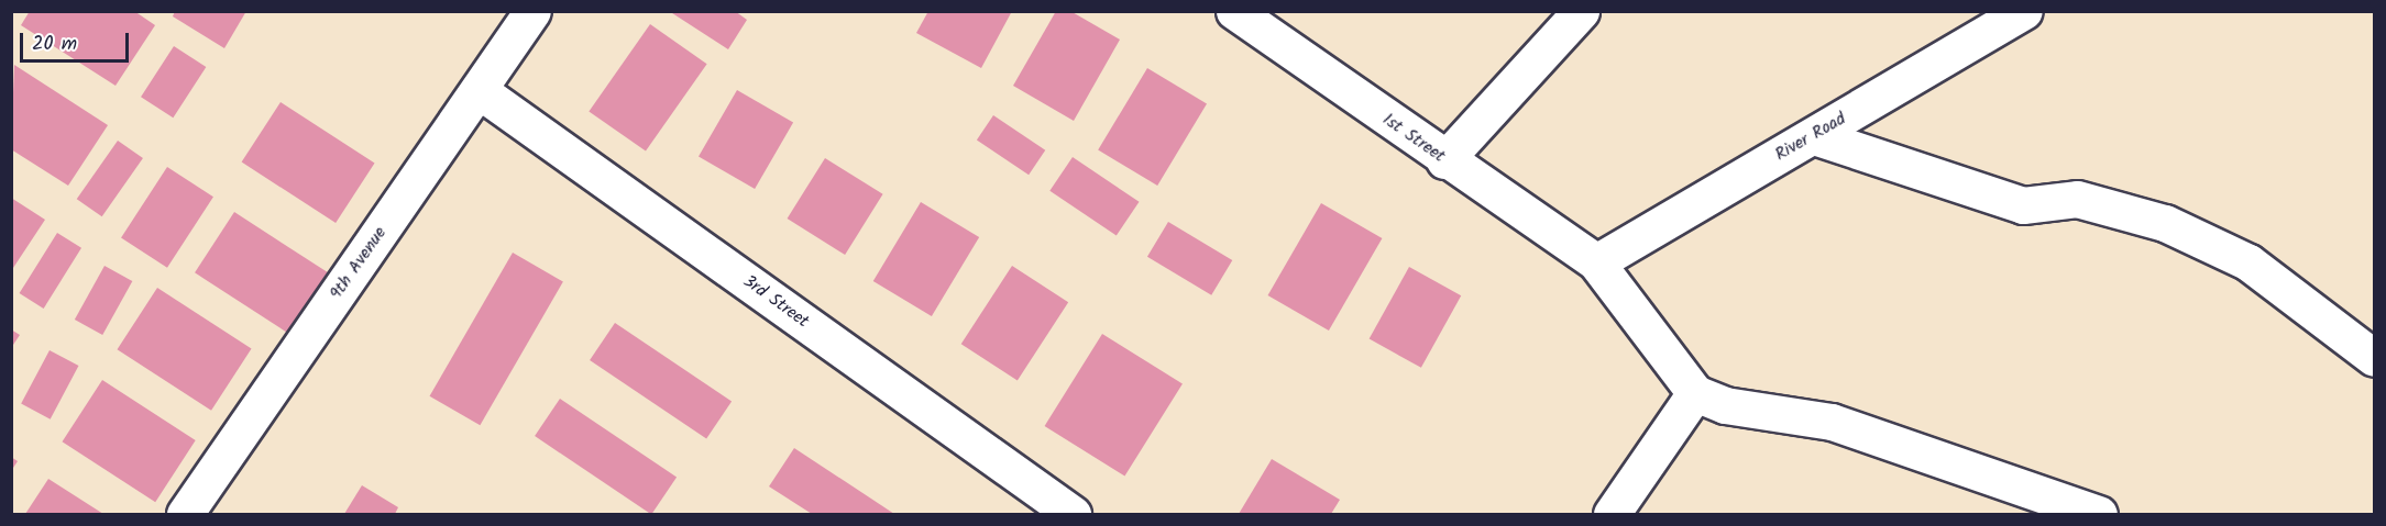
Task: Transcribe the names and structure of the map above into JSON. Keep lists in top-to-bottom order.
{
  "streets": {
    "street": [
      "River Road",
      "1st Street",
      "9th Avenue",
      "3rd Street"
    ]
  },
  "crossings": [
    ["River Road", "1st Street"],
    ["9th Avenue", "3rd Street"]
  ],
  "scale_bar": "20 m"
}
